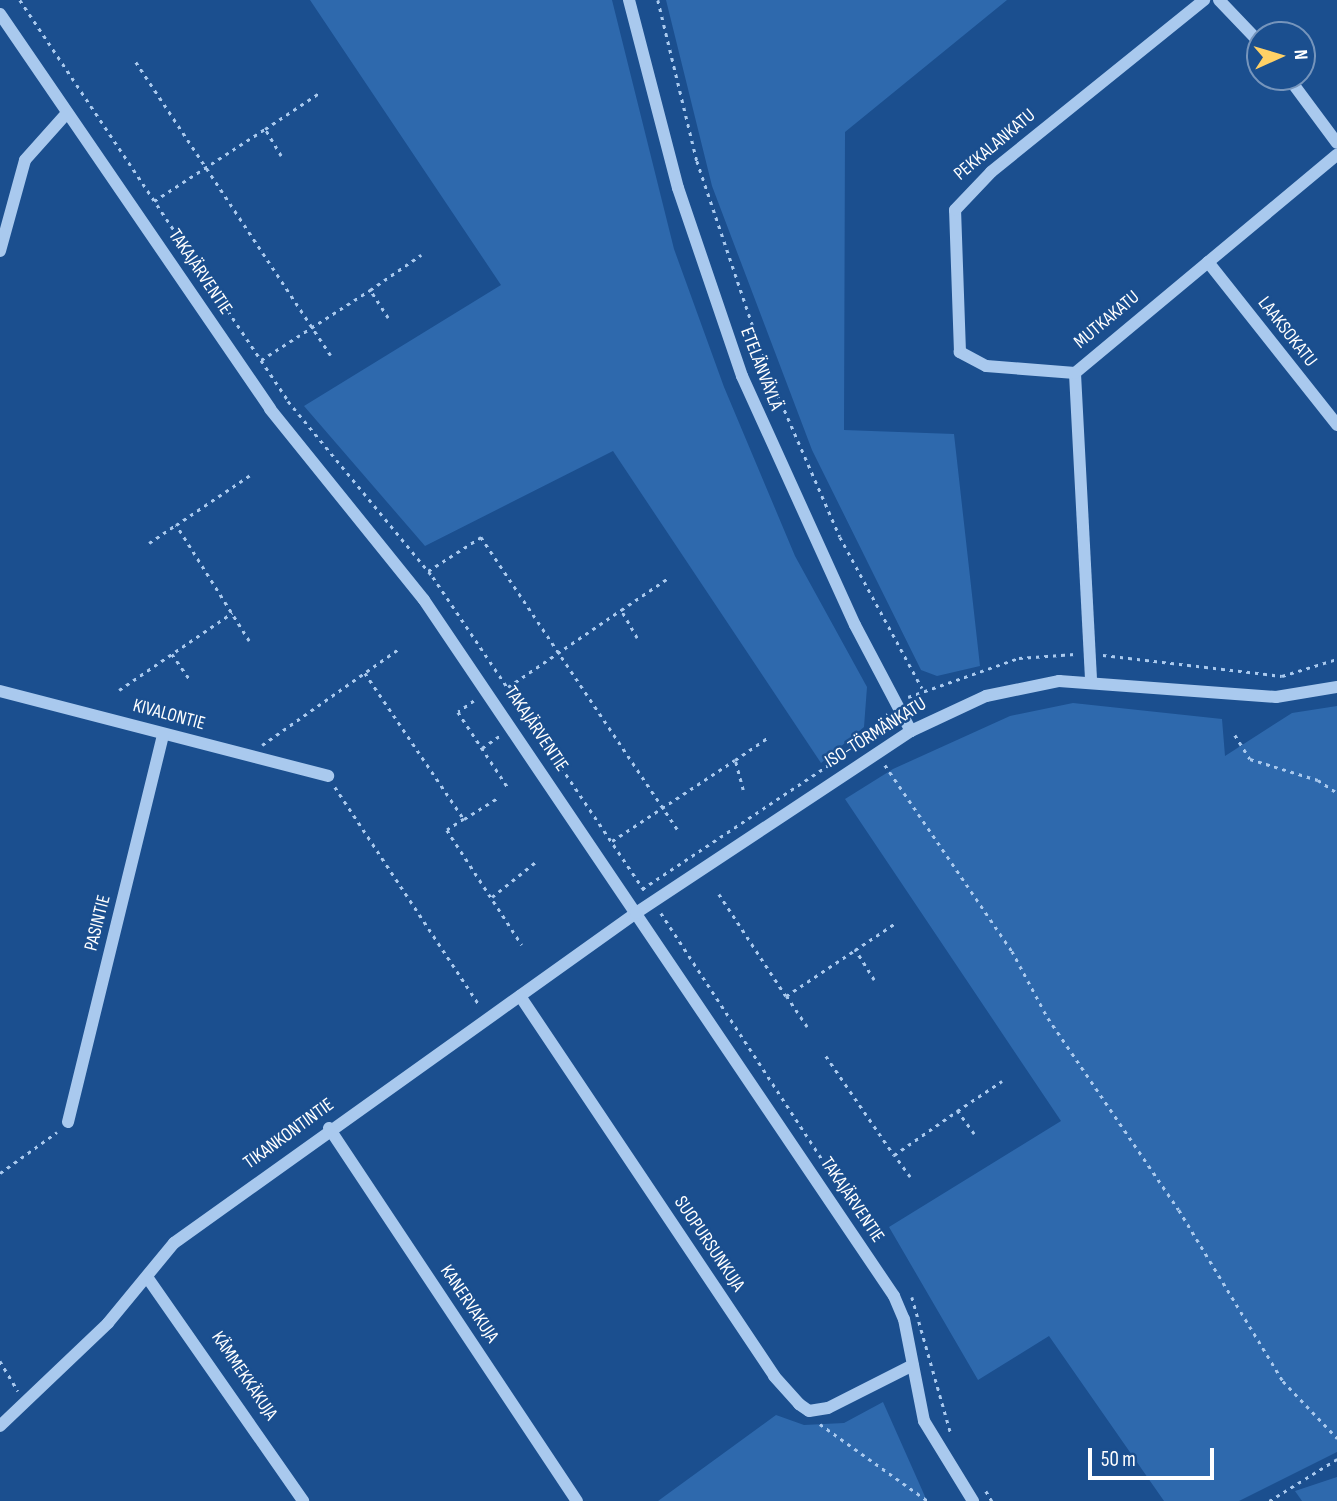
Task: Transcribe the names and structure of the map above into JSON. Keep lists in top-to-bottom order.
{
  "streets": {
    "street": [
      "PEKKALANKATU",
      "TAKAJÄRVENTIE",
      "MUTKAKATU",
      "LAAKSOKATU",
      "ETELÄNVÄYLÄ",
      "KIVALONTIE",
      "ISO-TÖRMÄNKATU",
      "PASINTIE",
      "TIKANKONTINTIE",
      "SUOPURSUNKUJA",
      "KANERVAKUJA",
      "KÄMMEKKÄKUJA"
    ]
  },
  "crossings": [
    ["PEKKALANKATU", "MUTKAKATU"],
    ["TAKAJÄRVENTIE", "ISO-TÖRMÄNKATU"],
    ["TAKAJÄRVENTIE", "TIKANKONTINTIE"],
    ["MUTKAKATU", "LAAKSOKATU"],
    ["MUTKAKATU", "ISO-TÖRMÄNKATU"],
    ["ETELÄNVÄYLÄ", "ISO-TÖRMÄNKATU"],
    ["KIVALONTIE", "PASINTIE"],
    ["ISO-TÖRMÄNKATU", "TIKANKONTINTIE"],
    ["TIKANKONTINTIE", "SUOPURSUNKUJA"],
    ["TIKANKONTINTIE", "KANERVAKUJA"],
    ["TIKANKONTINTIE", "KÄMMEKKÄKUJA"]
  ],
  "scale_bar": "50 m",
  "north": "right"
}
